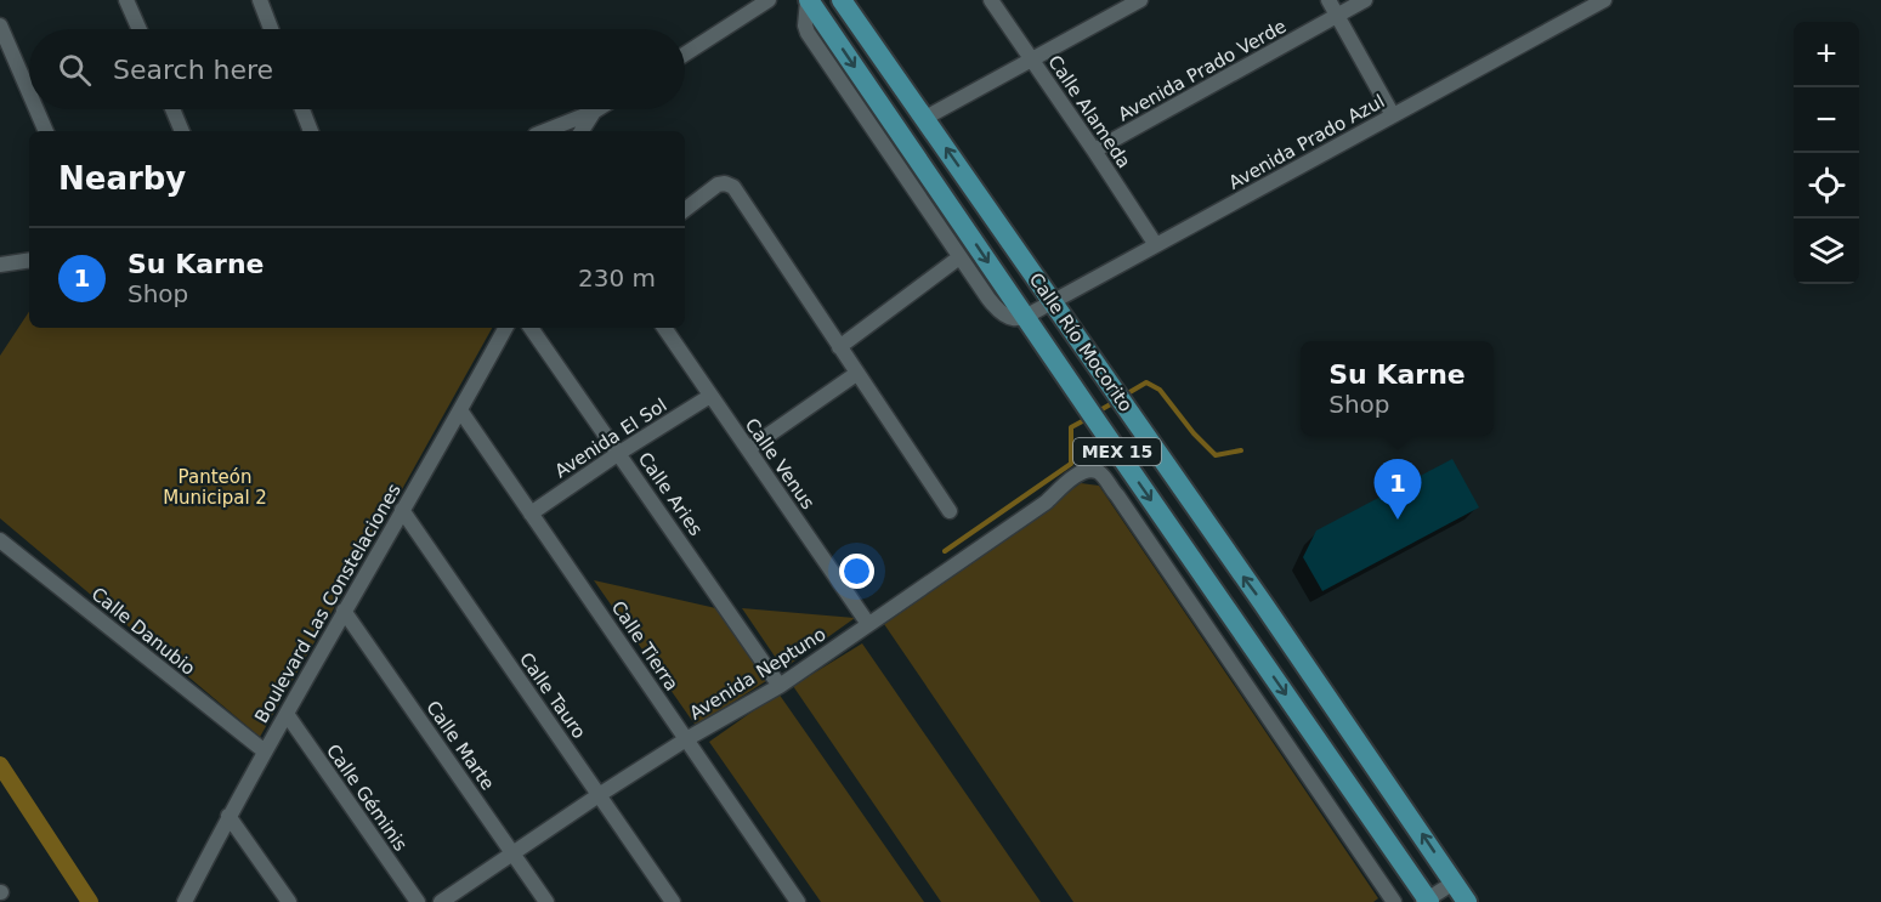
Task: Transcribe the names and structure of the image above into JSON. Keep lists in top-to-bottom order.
{
  "streets": {
    "main road": ["Calle Río Mocorito", "MEX 15"],
    "street": [
      "Avenida Prado Verde",
      "Calle Alameda",
      "Avenida Prado Azul",
      "Avenida El Sol",
      "Calle Venus",
      "Calle Aries",
      "Boulevard Las Constelaciones",
      "Calle Danubio",
      "Calle Tierra",
      "Avenida Neptuno",
      "Calle Tauro",
      "Calle Marte",
      "Calle Géminis"
    ]
  },
  "crossings": [
    ["Avenida Prado Verde", "Calle Alameda"],
    ["Calle Alameda", "Avenida Prado Azul"],
    ["Avenida Prado Azul", "Calle Río Mocorito"],
    ["Avenida El Sol", "Calle Venus"],
    ["Avenida El Sol", "Calle Aries"],
    ["Avenida El Sol", "Calle Tierra"],
    ["Calle Venus", "Avenida Neptuno"],
    ["Calle Aries", "Avenida Neptuno"],
    ["Boulevard Las Constelaciones", "Calle Danubio"],
    ["Boulevard Las Constelaciones", "Calle Tierra"],
    ["Boulevard Las Constelaciones", "Calle Tauro"],
    ["Boulevard Las Constelaciones", "Calle Marte"],
    ["Boulevard Las Constelaciones", "Calle Géminis"],
    ["Calle Tierra", "Avenida Neptuno"],
    ["Avenida Neptuno", "Calle Tauro"],
    ["Avenida Neptuno", "Calle Marte"]
  ],
  "parks": ["Panteón Municipal 2"],
  "page": {
    "map_buttons": ["+", "−"],
    "search": "Search here",
    "heading": "Nearby",
    "list": [
      {
        "mark": "1",
        "name": "Su Karne",
        "note": "Shop",
        "value": "230 m"
      }
    ],
    "popup": ["Su Karne", "Shop"],
    "pins": "1"
  }
}
